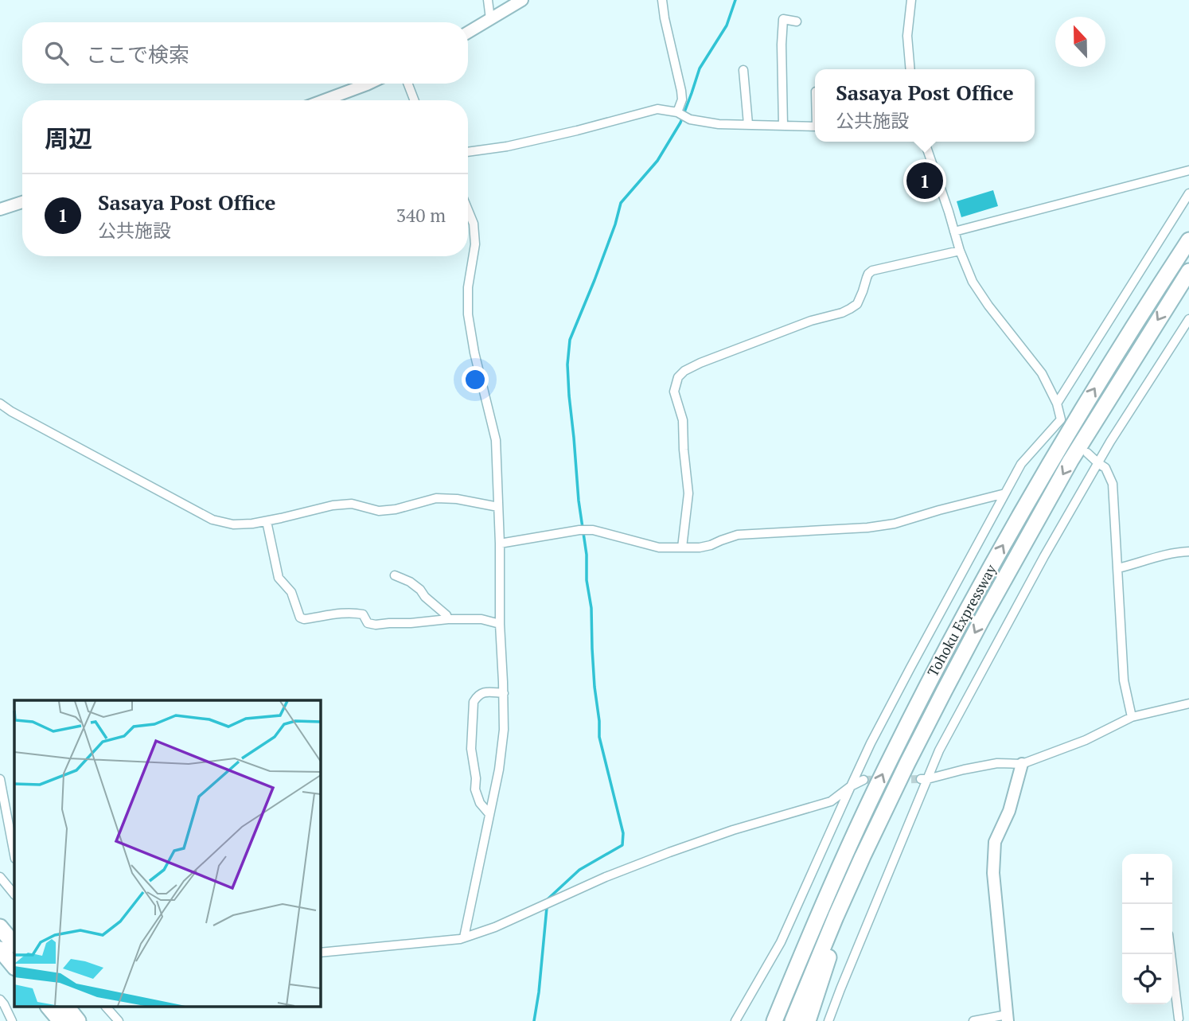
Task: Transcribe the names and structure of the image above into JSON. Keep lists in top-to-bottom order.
{
  "streets": {
    "highway": ["Tohoku Expressway"]
  },
  "north": "top",
  "page": {
    "search": "ここで検索",
    "popup": ["Sasaya Post Office", "公共施設"],
    "heading": "周辺",
    "pins": "1",
    "list": [
      {
        "mark": "1",
        "name": "Sasaya Post Office",
        "note": "公共施設",
        "value": "340 m"
      }
    ],
    "map_buttons": ["+", "−"]
  }
}
